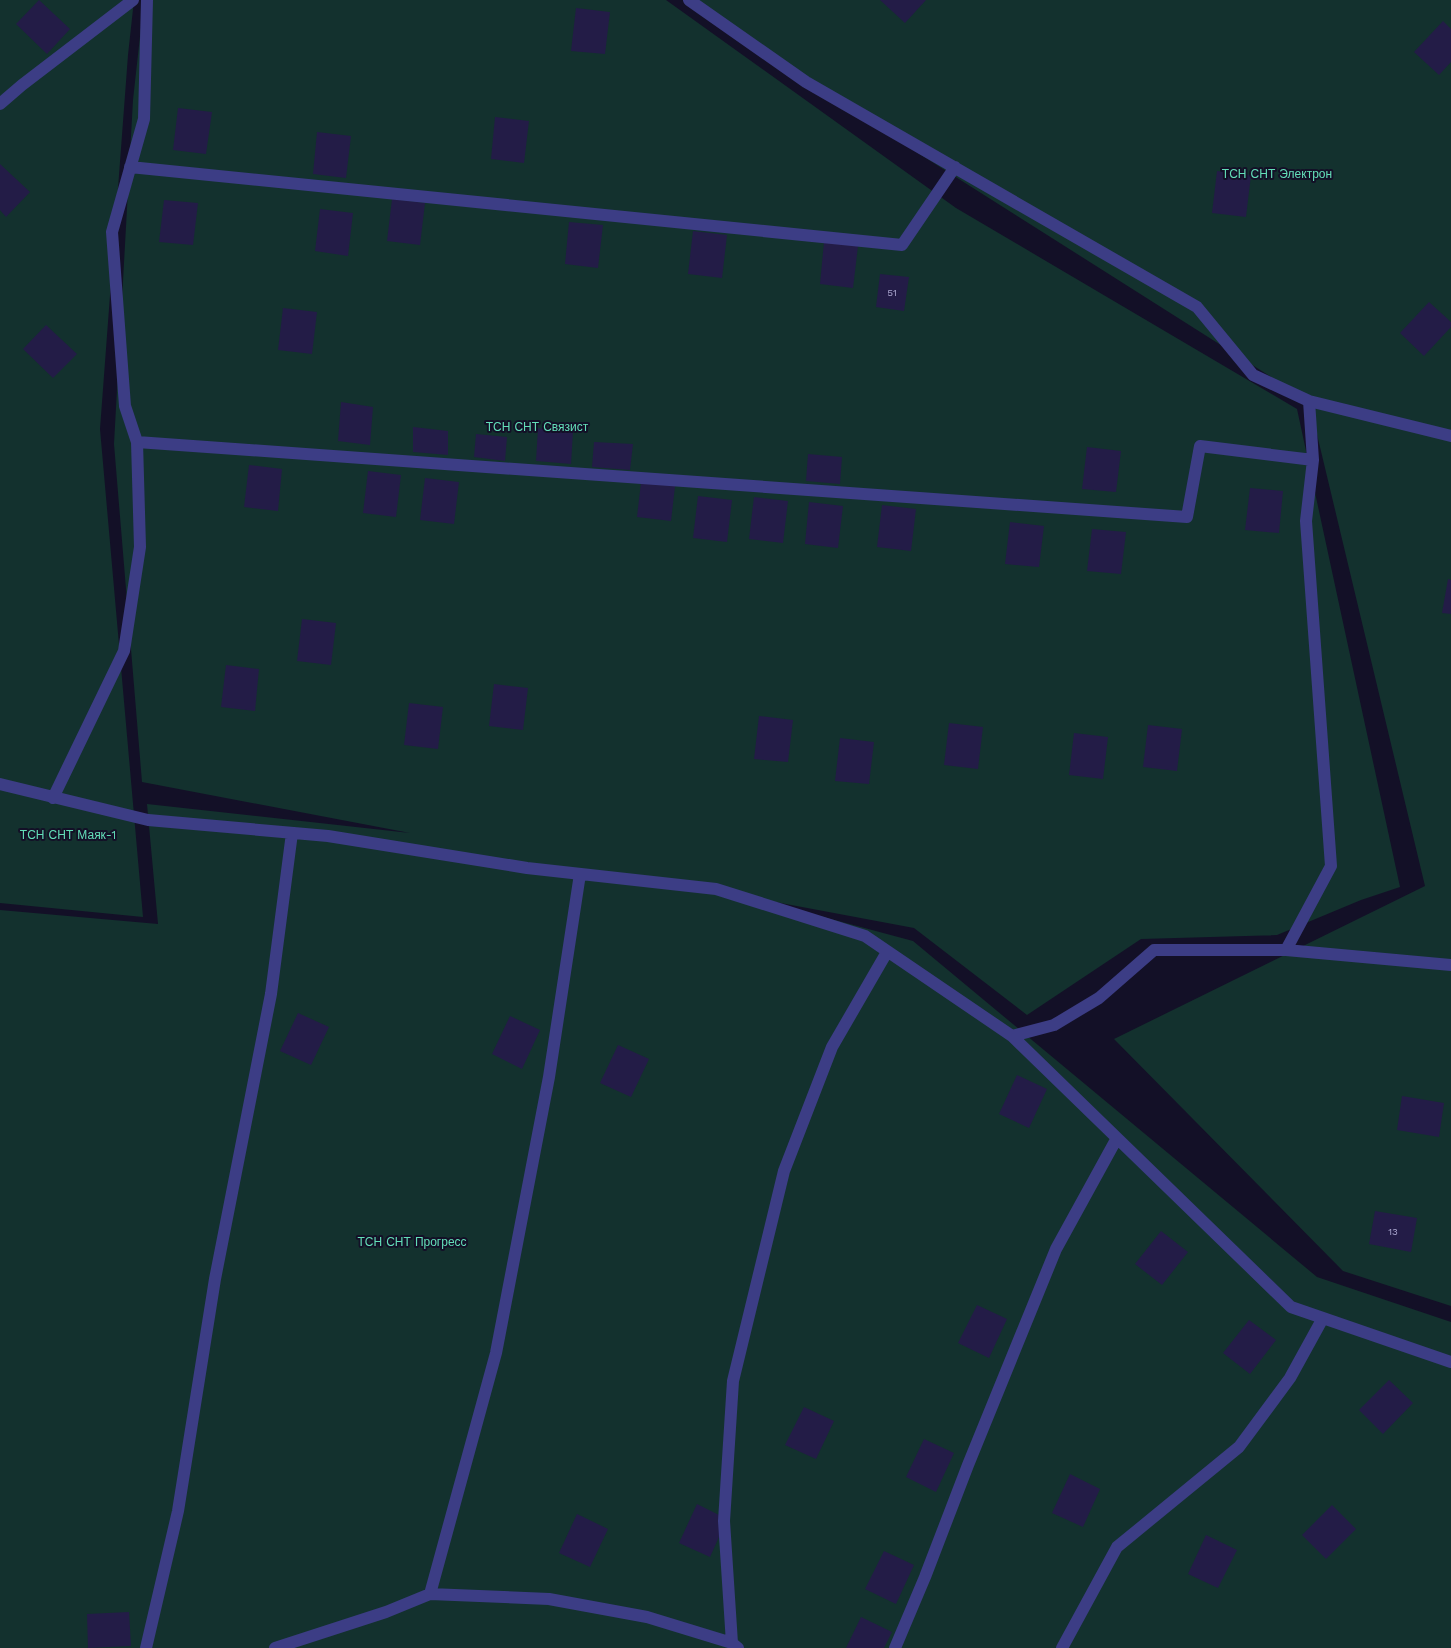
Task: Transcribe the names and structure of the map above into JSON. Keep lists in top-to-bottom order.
{
  "parks": [
    "ТСН СНТ Электрон",
    "ТСН СНТ Связист",
    "ТСН СНТ Маяк-1",
    "ТСН СНТ Прогресс"
  ],
  "house_numbers": ["51", "13"]
}
